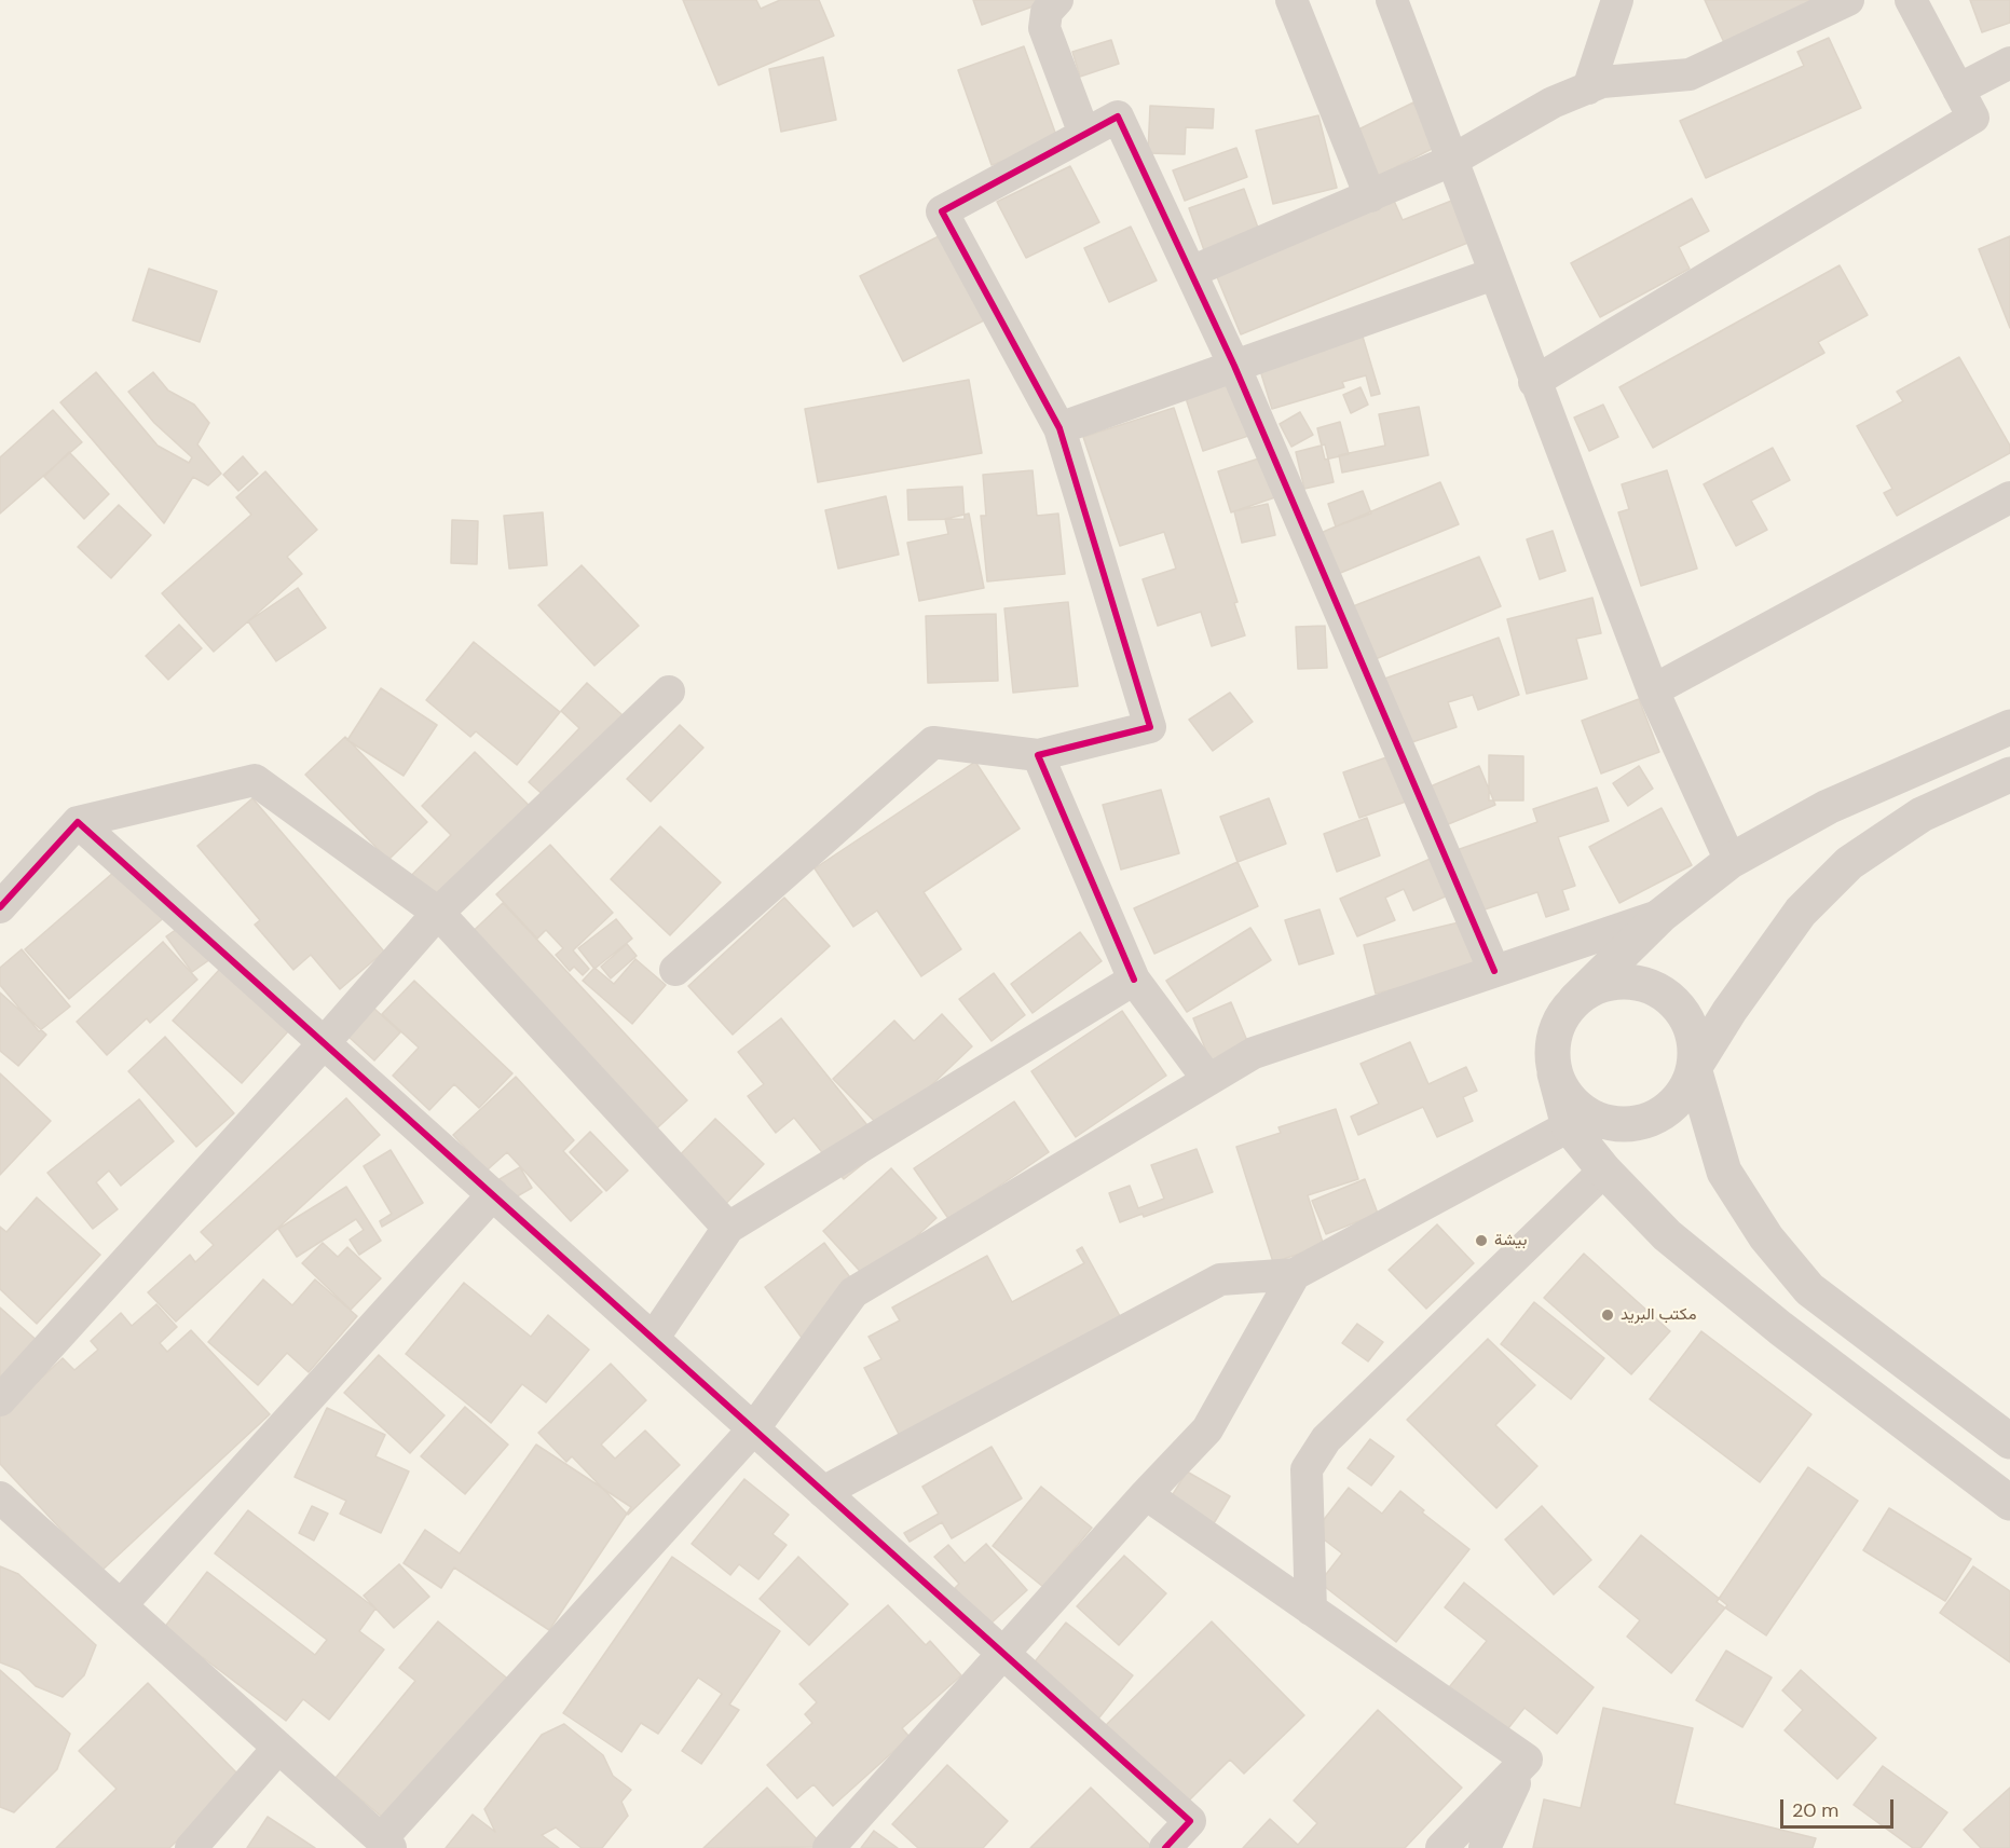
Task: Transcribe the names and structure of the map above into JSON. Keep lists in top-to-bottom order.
{
  "places": ["بيشة", "مكتب البريد"],
  "scale_bar": "20 m"
}
